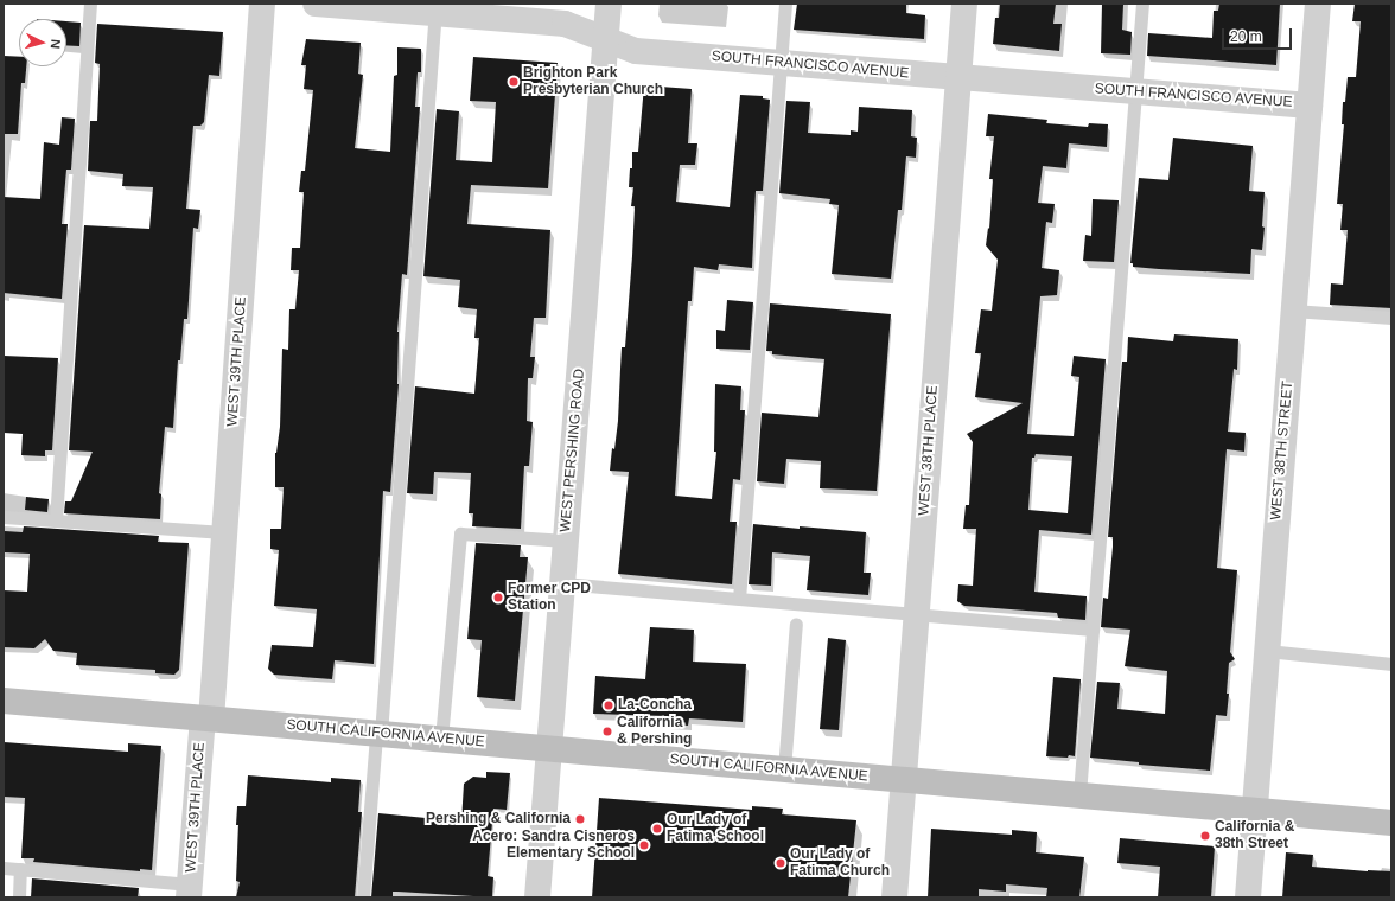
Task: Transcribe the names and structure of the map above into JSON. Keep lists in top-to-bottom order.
{
  "streets": {
    "main road": ["SOUTH CALIFORNIA AVENUE"],
    "street": [
      "SOUTH FRANCISCO AVENUE",
      "WEST 39TH PLACE",
      "WEST PERSHING ROAD",
      "WEST 38TH PLACE",
      "WEST 38TH STREET"
    ]
  },
  "crossings": [
    ["SOUTH FRANCISCO AVENUE", "WEST PERSHING ROAD"],
    ["SOUTH FRANCISCO AVENUE", "WEST 38TH PLACE"],
    ["SOUTH FRANCISCO AVENUE", "WEST 38TH STREET"],
    ["WEST 39TH PLACE", "SOUTH CALIFORNIA AVENUE"],
    ["WEST PERSHING ROAD", "SOUTH CALIFORNIA AVENUE"],
    ["WEST 38TH PLACE", "SOUTH CALIFORNIA AVENUE"],
    ["WEST 38TH STREET", "SOUTH CALIFORNIA AVENUE"]
  ],
  "places": [
    "Brighton Park Presbyterian Church",
    "Former CPD Station",
    "La-Concha",
    "California & Pershing",
    "Pershing & California",
    "Our Lady of Fatima School",
    "California & 38th Street",
    "Acero: Sandra Cisneros Elementary School",
    "Our Lady of Fatima Church"
  ],
  "scale_bar": "20 m",
  "north": "right"
}
